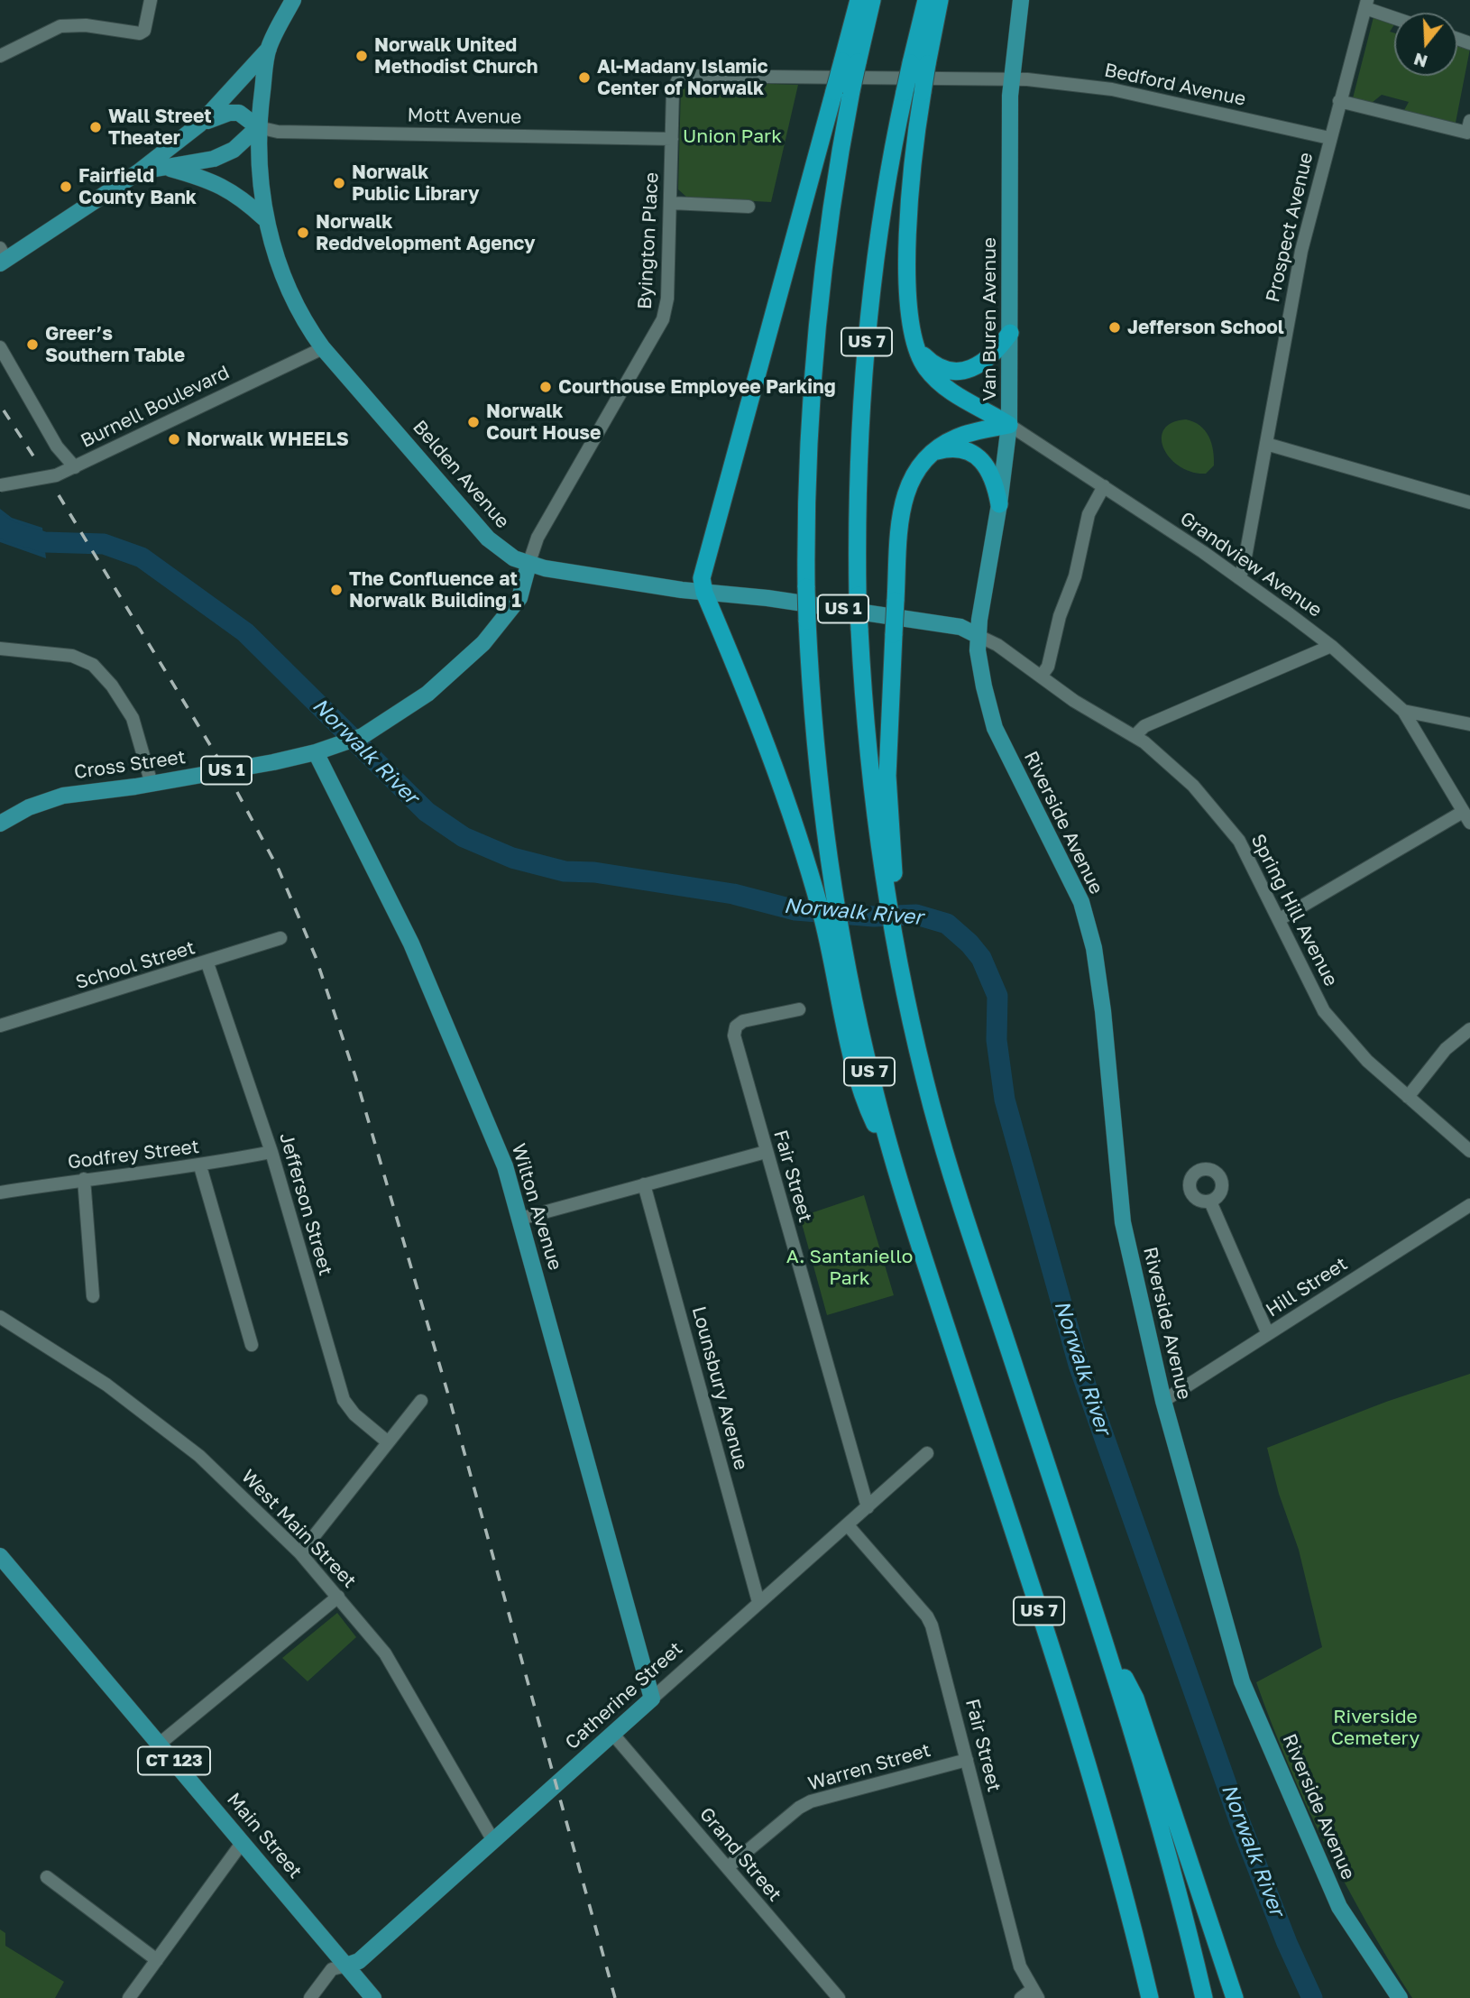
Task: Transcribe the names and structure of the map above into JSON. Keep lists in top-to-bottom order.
{
  "streets": {
    "highway": ["US 7"],
    "main road": [
      "Van Buren Avenue",
      "Belden Avenue",
      "US 1",
      "Cross Street",
      "Riverside Avenue",
      "Wilton Avenue",
      "Catherine Street",
      "CT 123",
      "Main Street"
    ],
    "street": [
      "Bedford Avenue",
      "Mott Avenue",
      "Prospect Avenue",
      "Byington Place",
      "Burnell Boulevard",
      "Grandview Avenue",
      "Spring Hill Avenue",
      "School Street",
      "Godfrey Street",
      "Fair Street",
      "Jefferson Street",
      "Hill Street",
      "Lounsbury Avenue",
      "West Main Street",
      "Warren Street",
      "Grand Street"
    ]
  },
  "crossings": [
    ["Bedford Avenue", "Prospect Avenue"],
    ["Bedford Avenue", "Byington Place"],
    ["Bedford Avenue", "Van Buren Avenue"],
    ["Mott Avenue", "Byington Place"],
    ["Mott Avenue", "Belden Avenue"],
    ["Prospect Avenue", "Grandview Avenue"],
    ["Byington Place", "Belden Avenue"],
    ["Byington Place", "Cross Street"],
    ["Van Buren Avenue", "Belden Avenue"],
    ["Van Buren Avenue", "Grandview Avenue"],
    ["Van Buren Avenue", "Riverside Avenue"],
    ["Van Buren Avenue", "Spring Hill Avenue"],
    ["Burnell Boulevard", "Belden Avenue"],
    ["Belden Avenue", "Cross Street"],
    ["Belden Avenue", "Riverside Avenue"],
    ["Belden Avenue", "Spring Hill Avenue"],
    ["Cross Street", "Wilton Avenue"],
    ["Riverside Avenue", "Spring Hill Avenue"],
    ["Riverside Avenue", "Hill Street"],
    ["School Street", "Jefferson Street"],
    ["Godfrey Street", "Jefferson Street"],
    ["Fair Street", "Catherine Street"],
    ["Fair Street", "Warren Street"],
    ["Wilton Avenue", "Catherine Street"],
    ["Lounsbury Avenue", "Catherine Street"],
    ["West Main Street", "Catherine Street"],
    ["Catherine Street", "Main Street"],
    ["Catherine Street", "Grand Street"],
    ["Warren Street", "Grand Street"]
  ],
  "water": ["Norwalk River"],
  "parks": ["Union Park", "A. Santaniello Park", "Riverside Cemetery"],
  "places": [
    "Norwalk United Methodist Church",
    "Al-Madany Islamic Center of Norwalk",
    "Wall Street Theater",
    "Norwalk Public Library",
    "Fairfield County Bank",
    "Norwalk Reddvelopment Agency",
    "Jefferson School",
    "Greer’s Southern Table",
    "Courthouse Employee Parking",
    "Norwalk Court House",
    "Norwalk WHEELS",
    "The Confluence at Norwalk Building 1"
  ],
  "north": "bottom"
}
